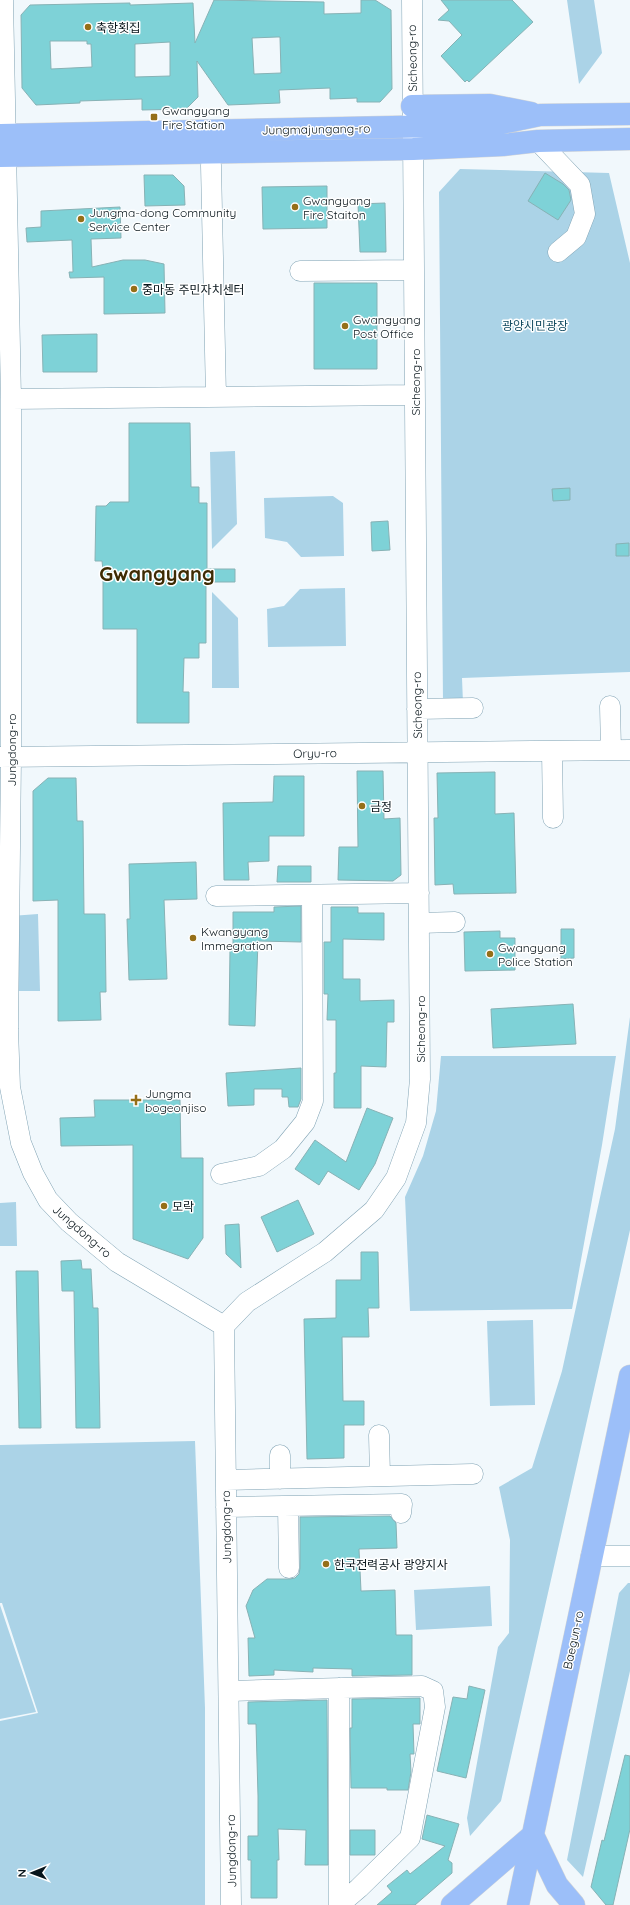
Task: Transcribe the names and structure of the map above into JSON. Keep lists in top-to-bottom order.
{
  "streets": {
    "main road": ["Jungmajungang-ro", "Baegun-ro"],
    "street": ["Sicheong-ro", "Jungdong-ro", "Oryu-ro"]
  },
  "crossings": [
    ["Sicheong-ro", "Jungmajungang-ro"],
    ["Sicheong-ro", "Jungdong-ro"],
    ["Sicheong-ro", "Oryu-ro"],
    ["Jungmajungang-ro", "Jungdong-ro"],
    ["Jungdong-ro", "Oryu-ro"]
  ],
  "districts": ["Gwangyang"],
  "parks": ["광양시민광장"],
  "places": {
    "other": [
      "축항횟집",
      "Gwangyang Fire Staiton",
      "Jungma-dong Community Service Center",
      "중마동 주민자치센터",
      "Gwangyang Post Office",
      "금정",
      "Kwangyang Immegration",
      "Gwangyang Police Station",
      "모락",
      "한국전력공사 광양지사"
    ],
    "transit": ["Gwangyang Fire Station"],
    "health": ["Jungma bogeonjiso"]
  },
  "north": "left"
}
